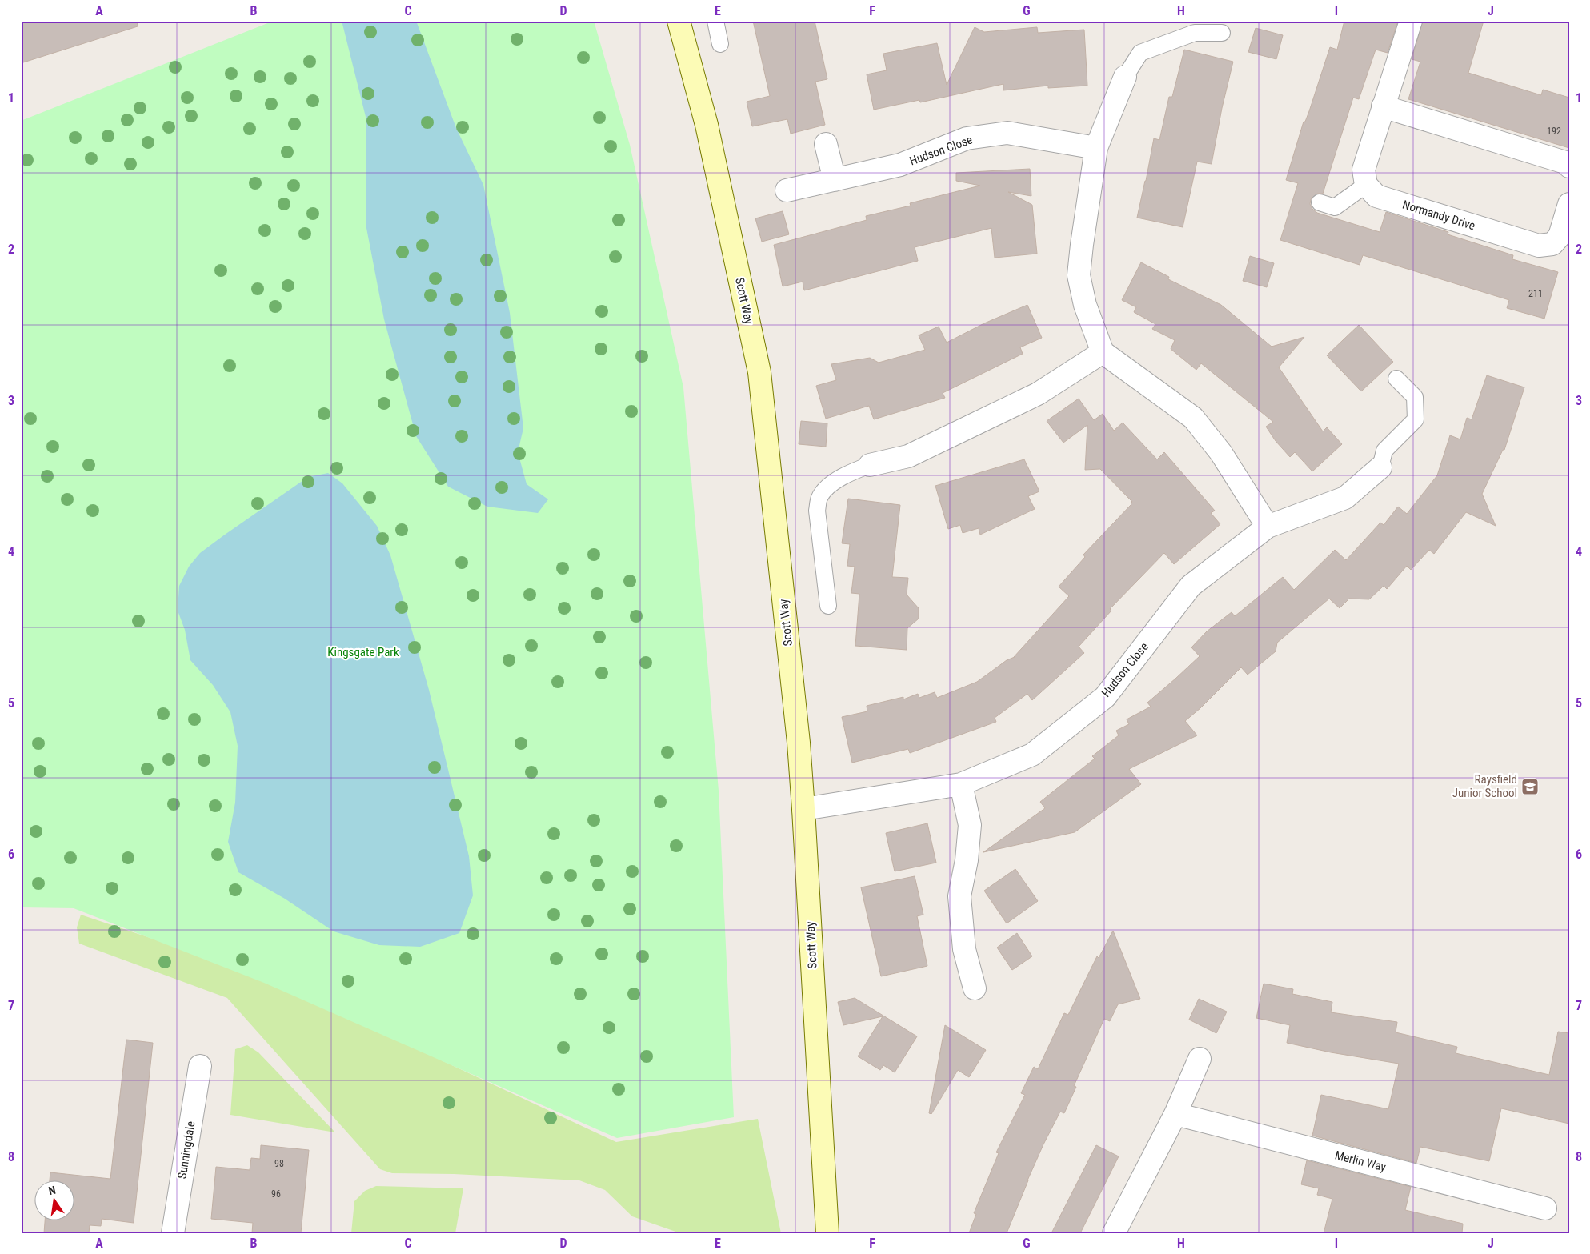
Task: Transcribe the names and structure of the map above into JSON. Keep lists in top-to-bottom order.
{
  "streets": {
    "street": [
      "Hudson Close",
      "Normandy Drive",
      "Scott Way",
      "Sunningdale",
      "Merlin Way"
    ]
  },
  "crossings": [
    ["Hudson Close", "Scott Way"]
  ],
  "parks": ["Kingsgate Park"],
  "places": {
    "school or university": ["Raysfield Junior School"]
  },
  "house_numbers": [
    "192",
    "211",
    "98",
    "96"
  ],
  "north": "top",
  "grid": {
    "columns": [
      "A",
      "B",
      "C",
      "D",
      "E",
      "F",
      "G",
      "H",
      "I",
      "J"
    ],
    "rows": [
      "1",
      "2",
      "3",
      "4",
      "5",
      "6",
      "7",
      "8"
    ]
  }
}
